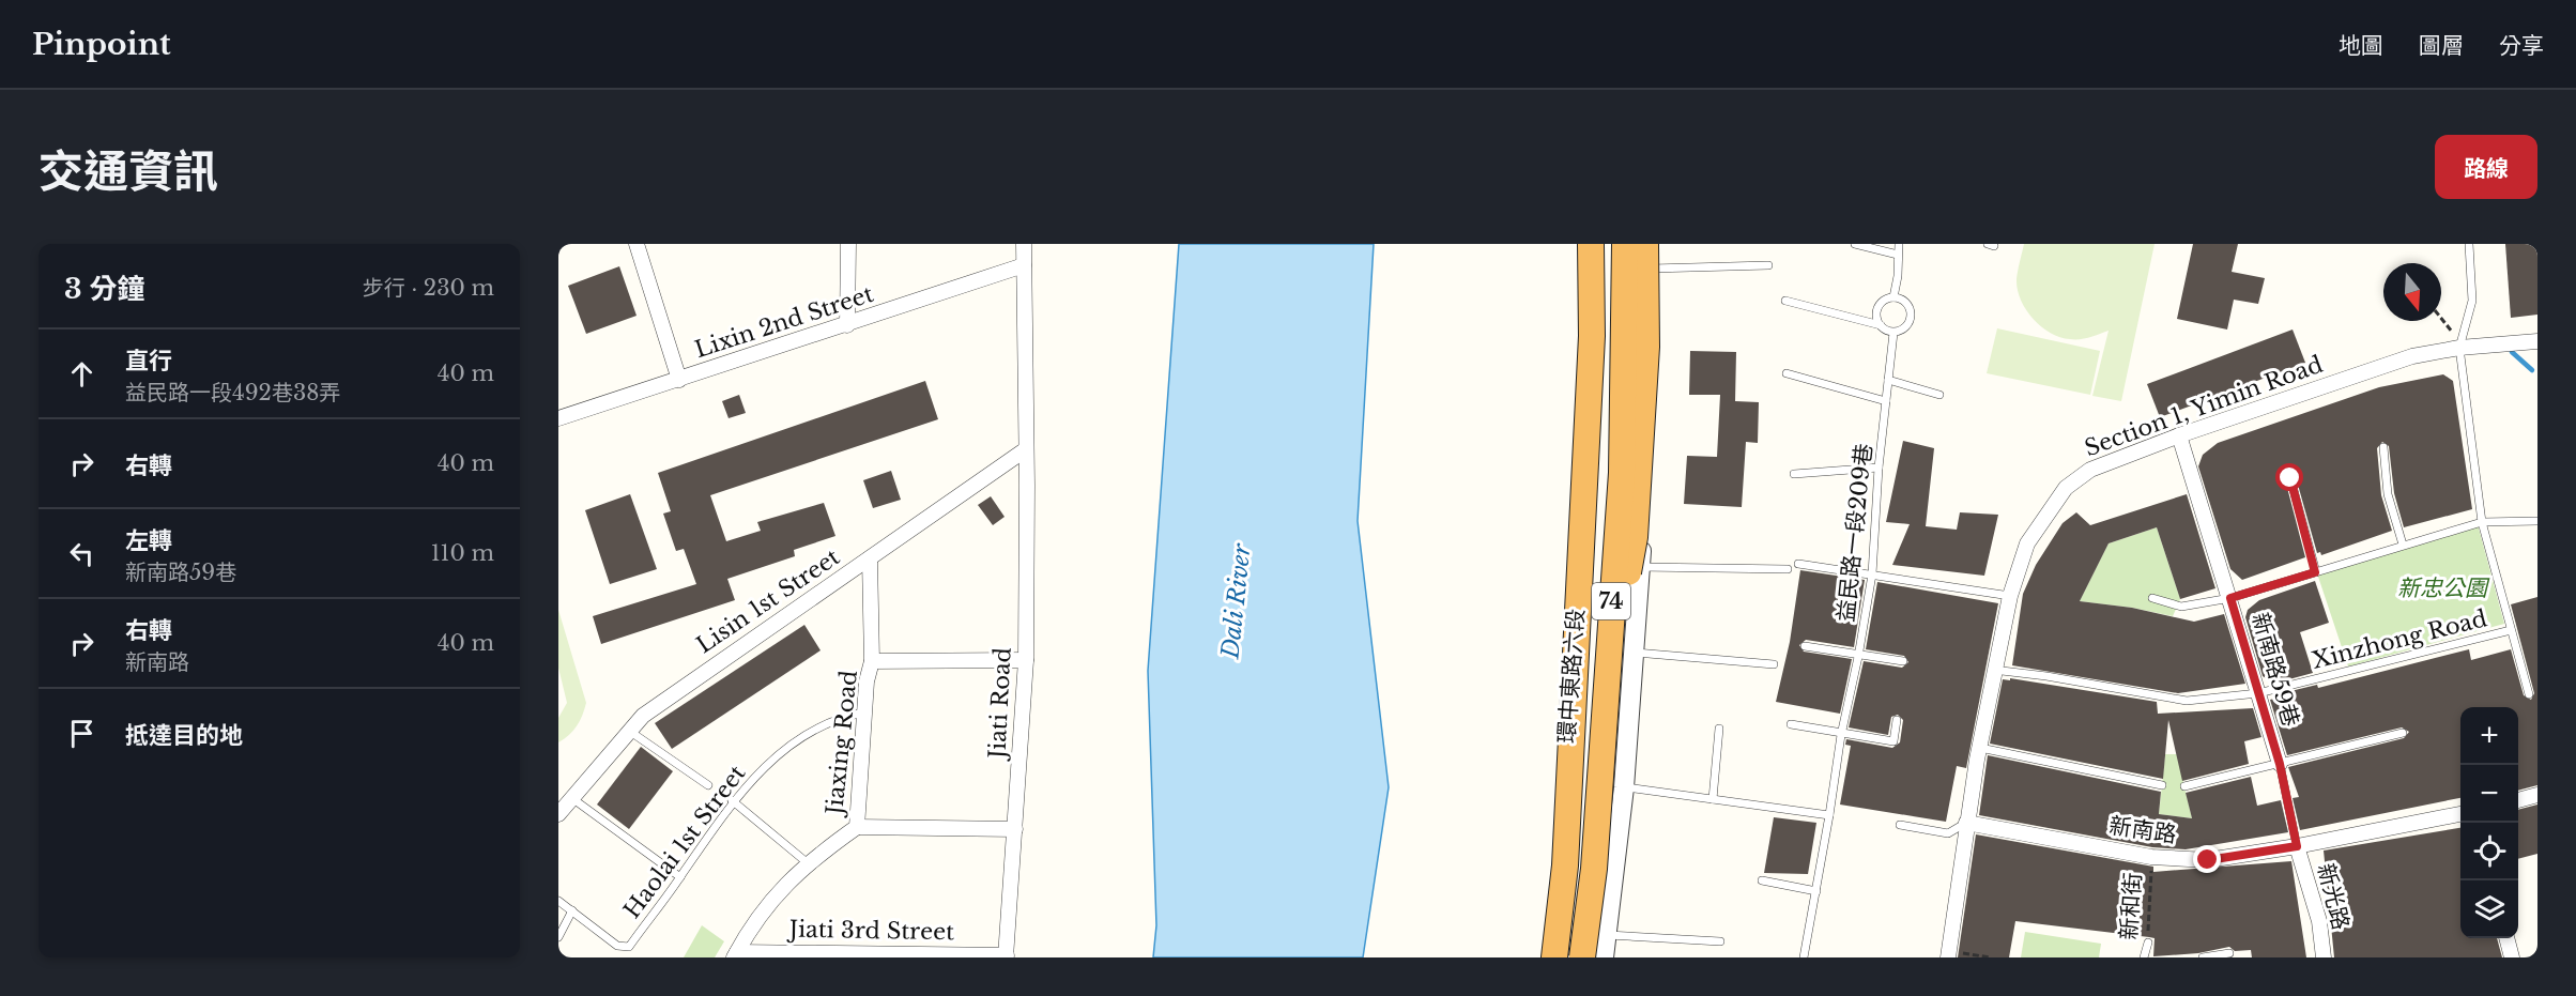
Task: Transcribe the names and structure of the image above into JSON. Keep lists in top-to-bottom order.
{
  "streets": {
    "highway": ["74"],
    "street": [
      "Lixin 2nd Street",
      "Section 1, Yimin Road",
      "Lisin 1st Street",
      "新南路59巷",
      "環中東路六段",
      "Jiati Road",
      "Jiaxing Road",
      "新南路",
      "新光路",
      "Jiati 3rd Street"
    ],
    "lane": [
      "益民路一段209巷",
      "Xinzhong Road",
      "Haolai 1st Street",
      "新和街"
    ]
  },
  "crossings": [
    ["Lixin 2nd Street", "Jiati Road"],
    ["Section 1, Yimin Road", "Xinzhong Road"],
    ["Section 1, Yimin Road", "新南路59巷"],
    ["Section 1, Yimin Road", "新南路"],
    ["Lisin 1st Street", "Jiati Road"],
    ["Lisin 1st Street", "Jiaxing Road"],
    ["Xinzhong Road", "新南路59巷"],
    ["新南路59巷", "新南路"],
    ["新南路59巷", "新光路"],
    ["Jiati Road", "Jiati 3rd Street"],
    ["Jiaxing Road", "Haolai 1st Street"],
    ["Jiaxing Road", "Jiati 3rd Street"],
    ["新南路", "新光路"],
    ["新南路", "新和街"]
  ],
  "water": ["Dali River"],
  "parks": ["新忠公園"],
  "north": "bottom",
  "page": {
    "header": "Pinpoint",
    "nav": ["地圖", "圖層", "分享"],
    "title": "交通資訊",
    "buttons": "路線",
    "heading": ["3 分鐘", "步行 · 230 m"],
    "list": [
      ["直行", "益民路一段492巷38弄", "40 m"],
      ["右轉", "40 m"],
      ["左轉", "新南路59巷", "110 m"],
      ["右轉", "新南路", "40 m"],
      "抵達目的地"
    ],
    "map_buttons": ["+", "−"]
  }
}
